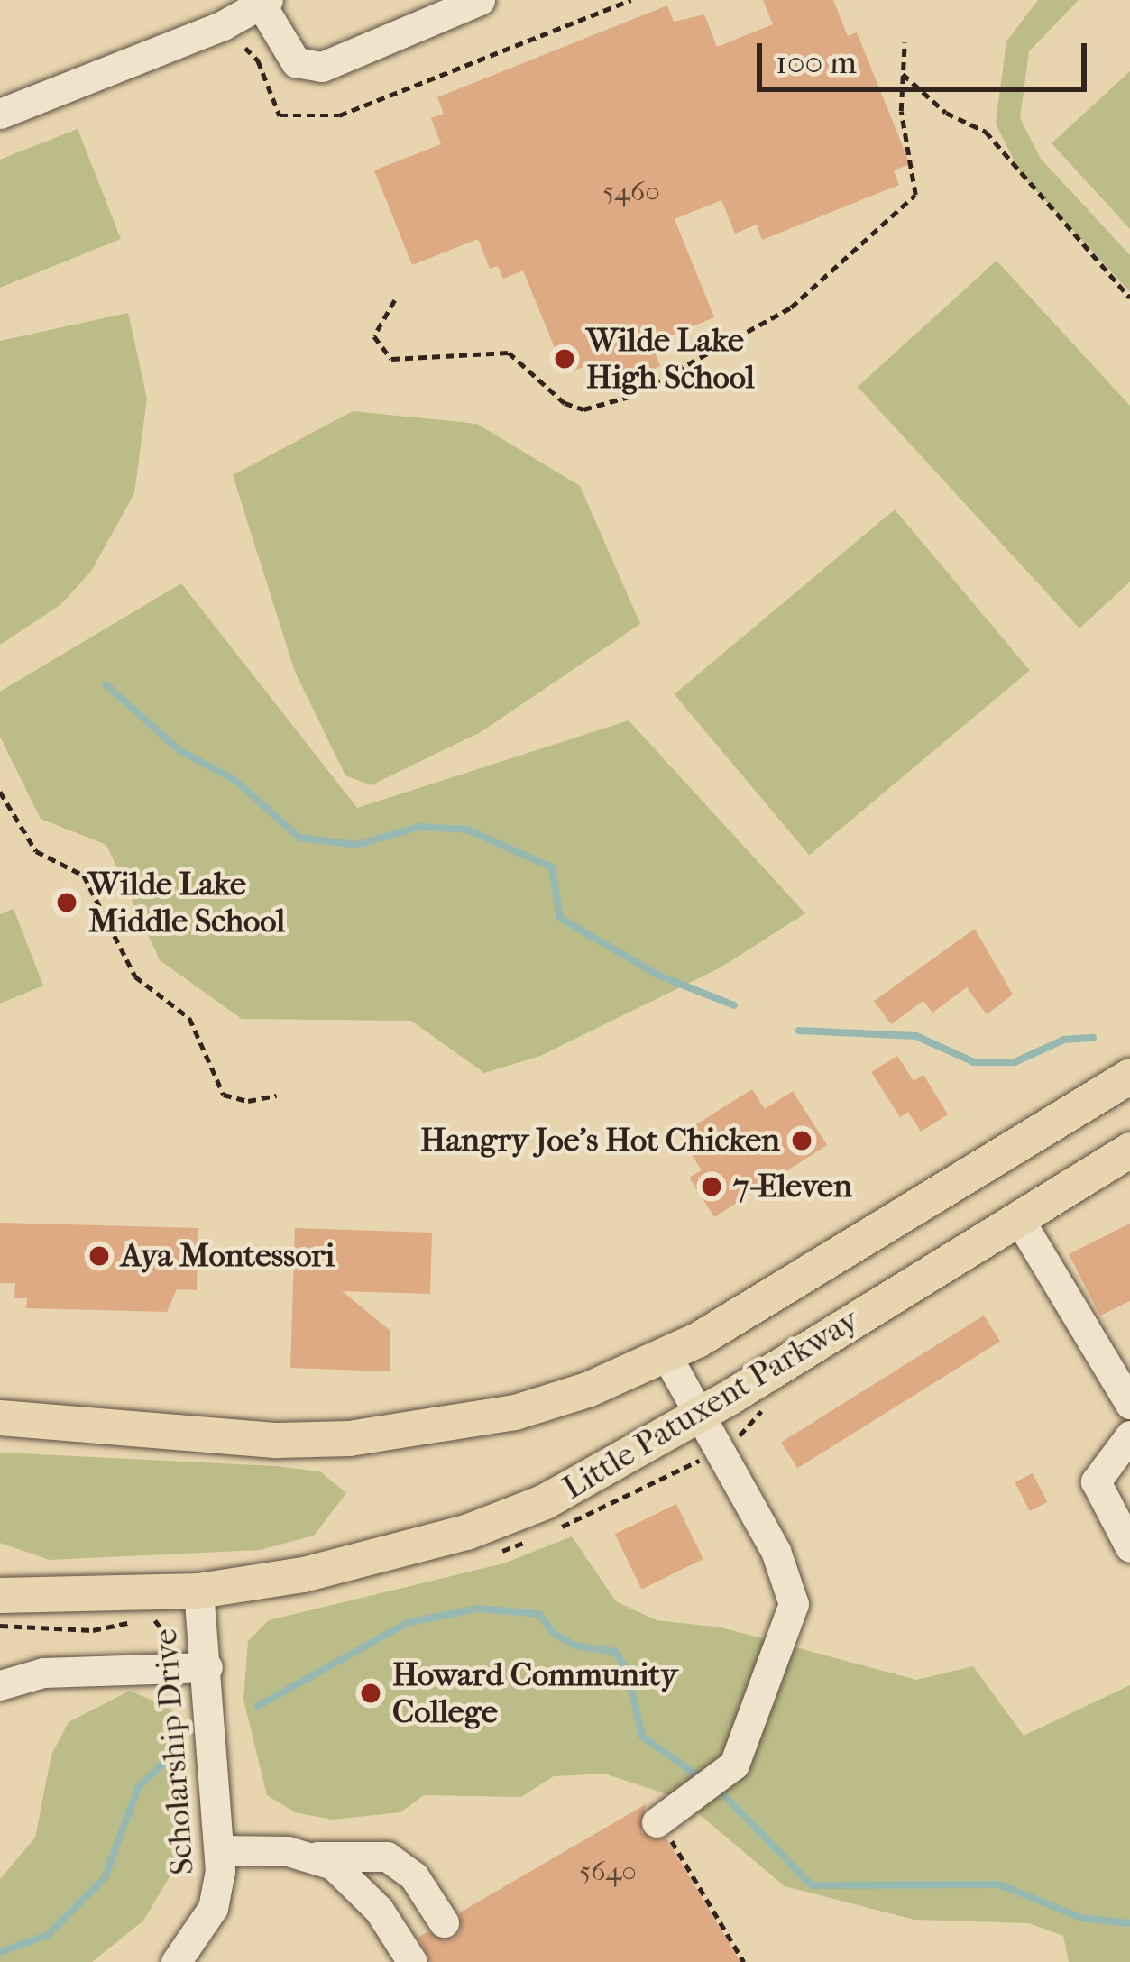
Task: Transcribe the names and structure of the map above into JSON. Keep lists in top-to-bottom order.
{
  "streets": {
    "main road": ["Little Patuxent Parkway"],
    "street": ["Scholarship Drive"]
  },
  "crossings": [
    ["Little Patuxent Parkway", "Scholarship Drive"]
  ],
  "places": [
    "Wilde Lake High School",
    "Wilde Lake Middle School",
    "Hangry Joe's Hot Chicken",
    "7-Eleven",
    "Aya Montessori",
    "Howard Community College"
  ],
  "house_numbers": ["5460", "5640"],
  "scale_bar": "100 m"
}
